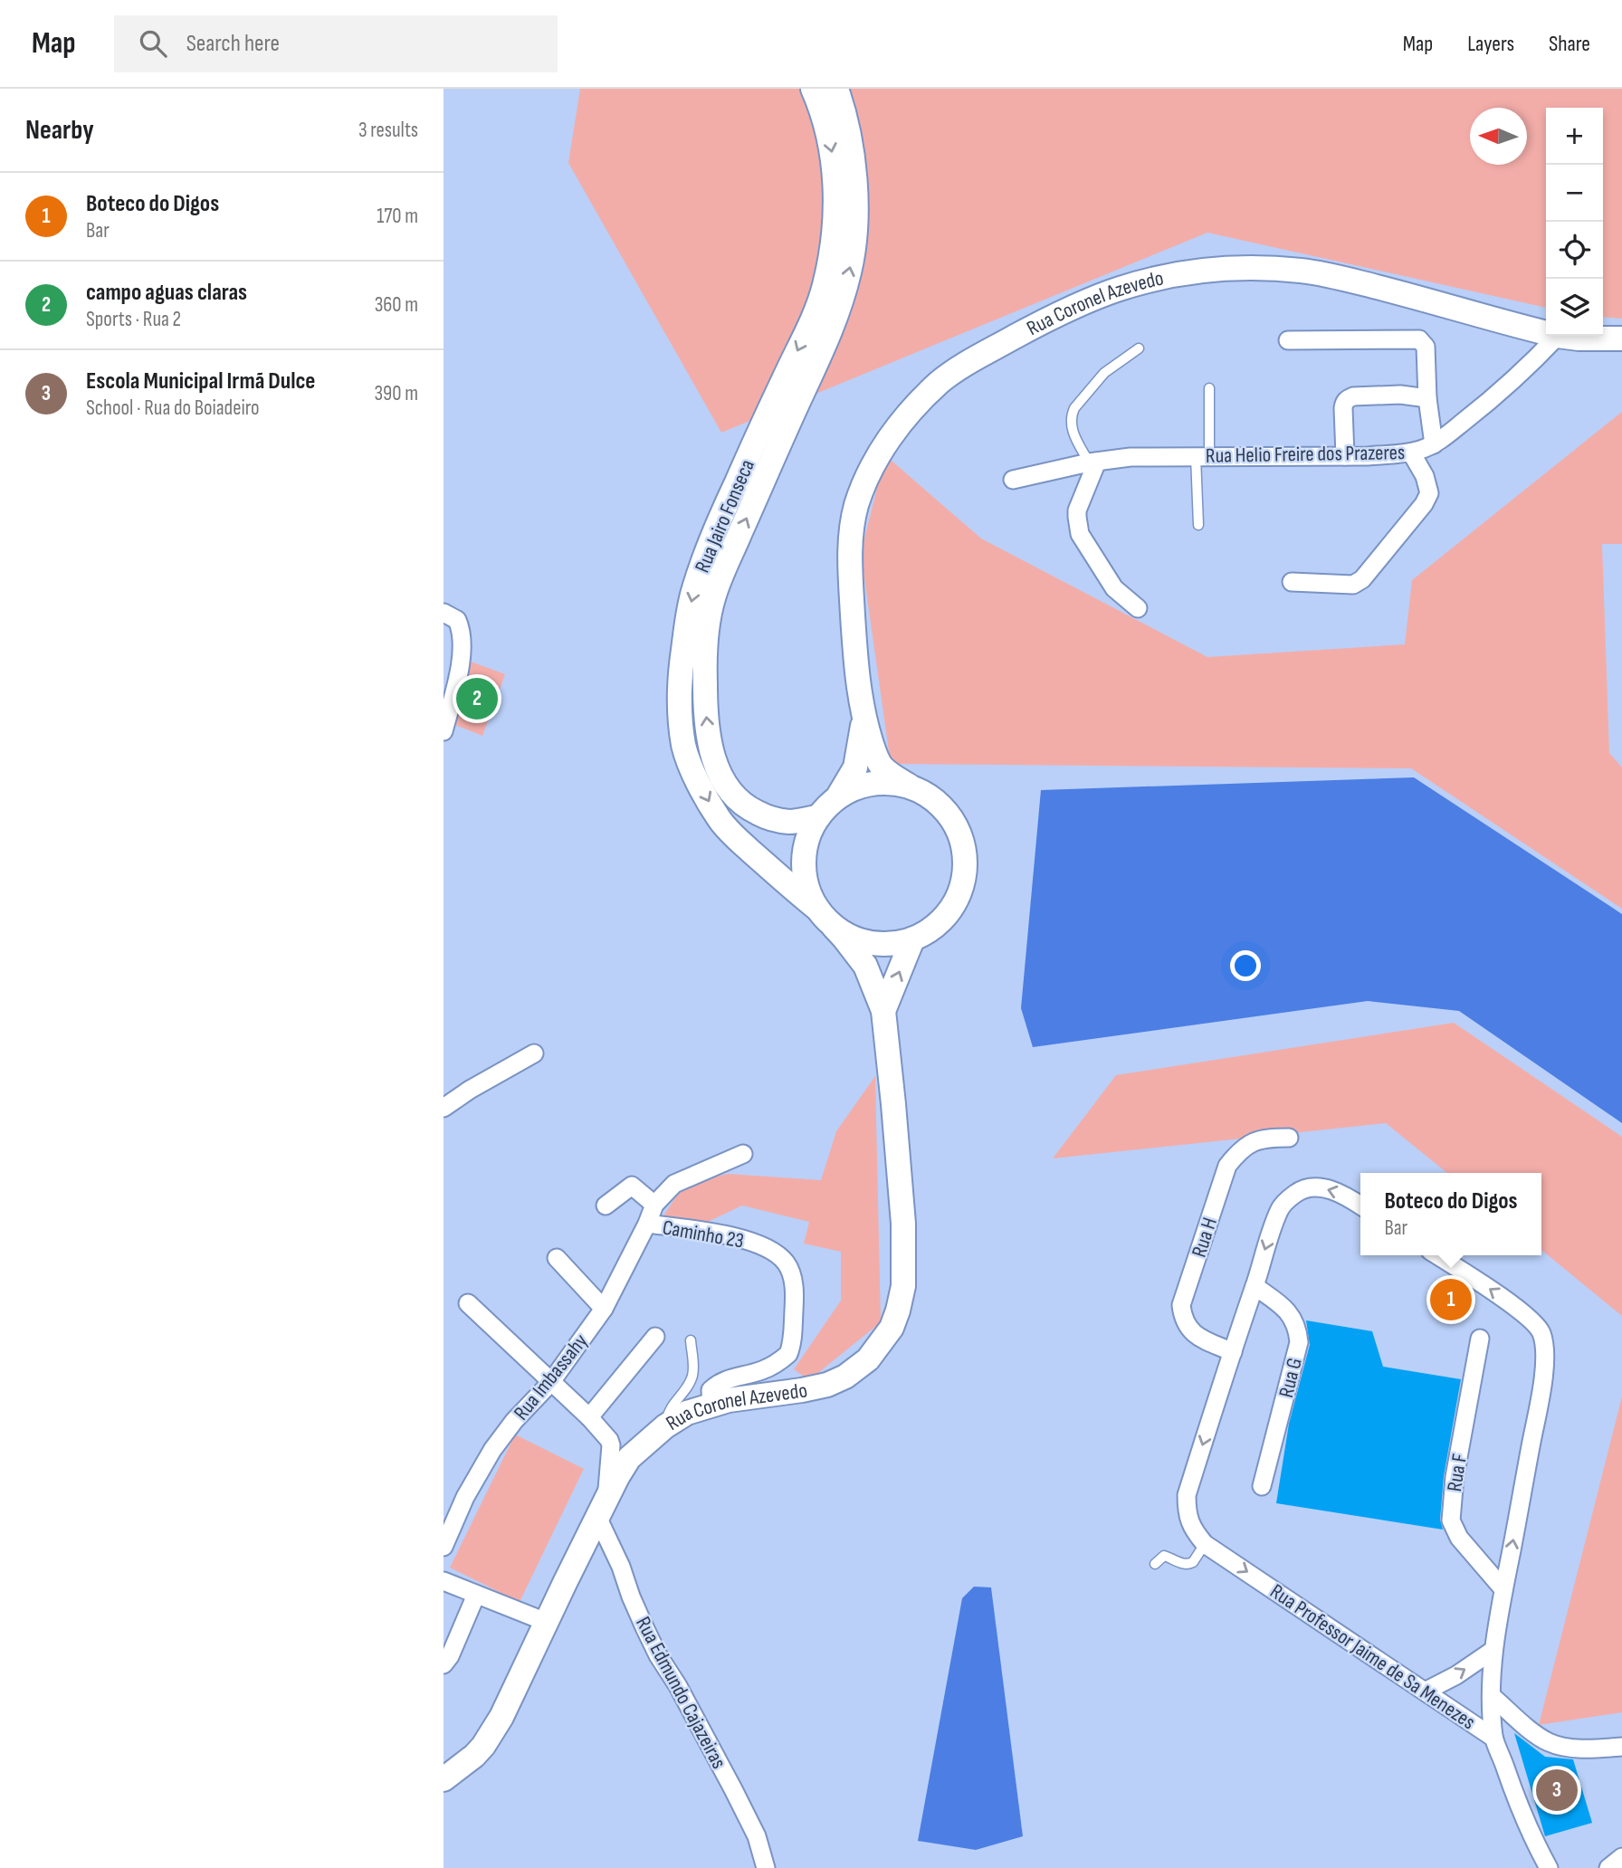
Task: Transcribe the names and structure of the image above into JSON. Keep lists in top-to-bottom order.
{
  "streets": {
    "main road": ["Rua Coronel Azevedo", "Rua Jairo Fonseca"],
    "street": [
      "Rua Helio Freire dos Prazeres",
      "Caminho 23",
      "Rua H",
      "Rua Imbassahy",
      "Rua G",
      "Rua F",
      "Rua Professor Jaime de Sa Menezes",
      "Rua Edmundo Cajazeiras"
    ]
  },
  "crossings": [
    ["Rua Coronel Azevedo", "Rua Helio Freire dos Prazeres"],
    ["Rua Coronel Azevedo", "Caminho 23"],
    ["Rua Coronel Azevedo", "Rua Edmundo Cajazeiras"],
    ["Caminho 23", "Rua Imbassahy"],
    ["Rua H", "Rua Professor Jaime de Sa Menezes"],
    ["Rua G", "Rua Professor Jaime de Sa Menezes"],
    ["Rua F", "Rua Professor Jaime de Sa Menezes"]
  ],
  "north": "left",
  "page": {
    "header": "Map",
    "search": "Search here",
    "nav": ["Map", "Layers", "Share"],
    "heading": ["Nearby", "3 results"],
    "map_buttons": ["+", "−"],
    "list": [
      {
        "mark": "1",
        "name": "Boteco do Digos",
        "note": "Bar",
        "value": "170 m"
      },
      {
        "mark": "2",
        "name": "campo aguas claras",
        "note": "Sports · Rua 2",
        "value": "360 m"
      },
      {
        "mark": "3",
        "name": "Escola Municipal Irmã Dulce",
        "note": "School · Rua do Boiadeiro",
        "value": "390 m"
      }
    ],
    "pins": ["2", "1", "3"],
    "popup": ["Boteco do Digos", "Bar"]
  }
}
